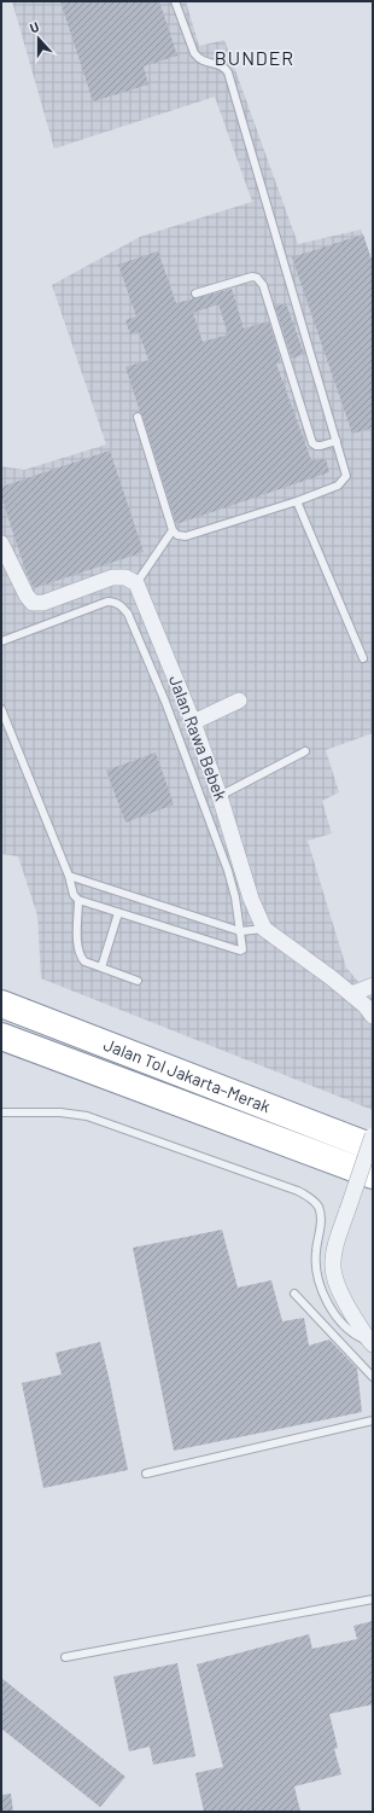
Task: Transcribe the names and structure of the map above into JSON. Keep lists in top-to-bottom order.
{
  "streets": {
    "highway": ["Jalan Tol Jakarta–Merak"],
    "street": ["Jalan Rawa Bebek"]
  },
  "districts": ["BUNDER"],
  "north": "top"
}
